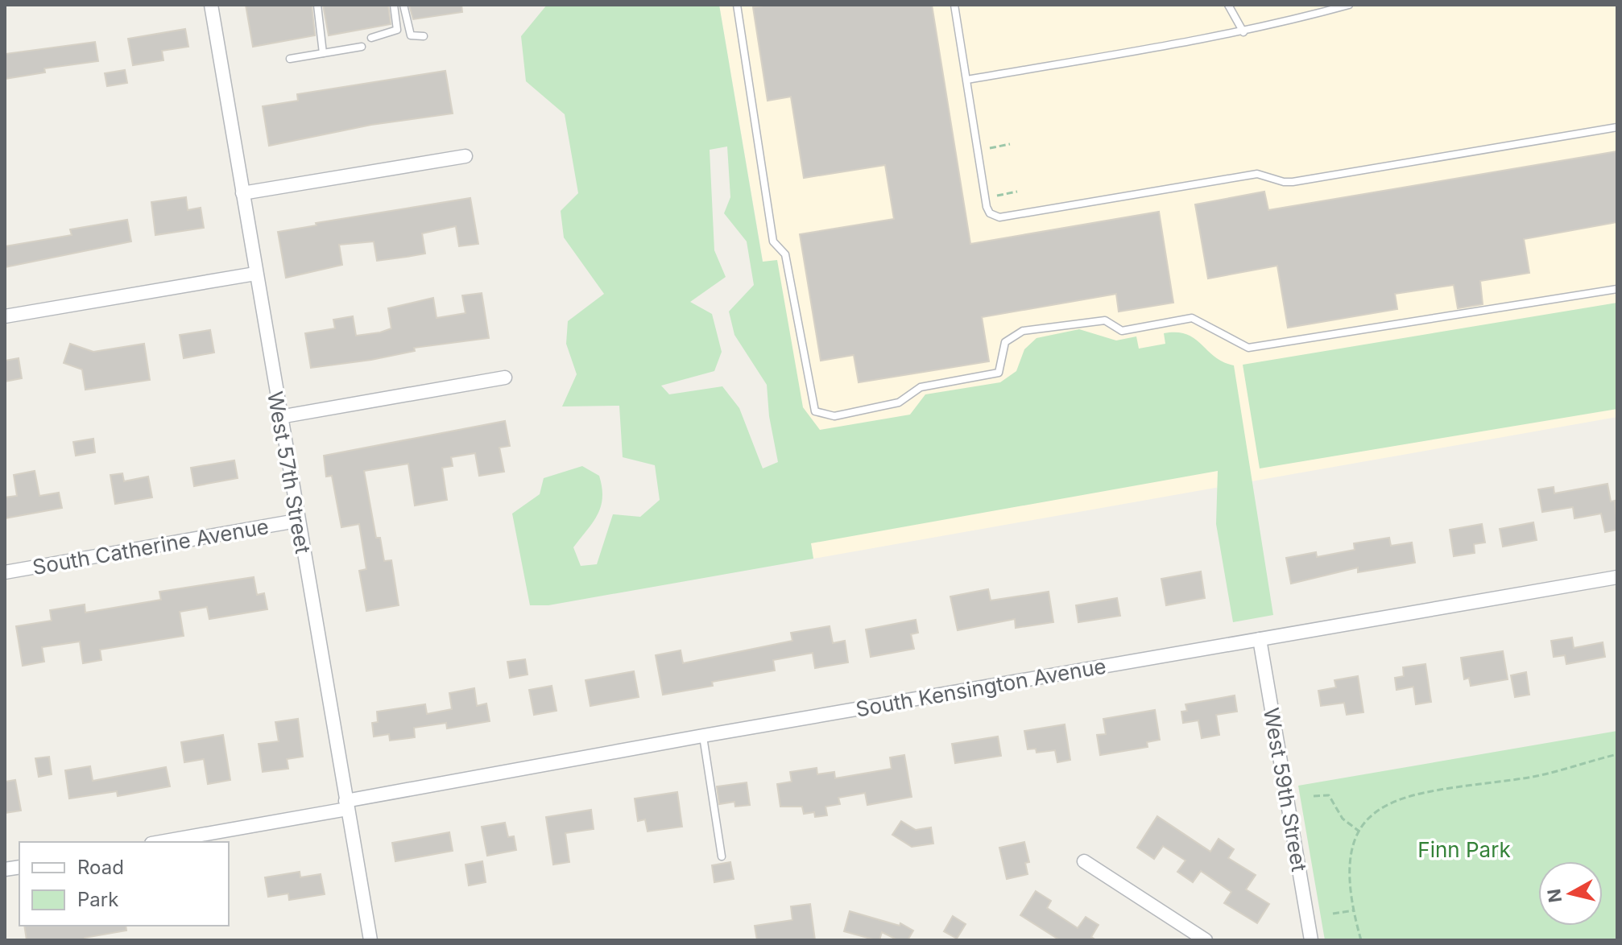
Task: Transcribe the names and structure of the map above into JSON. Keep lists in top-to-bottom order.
{
  "streets": {
    "street": [
      "West 57th Street",
      "South Catherine Avenue",
      "South Kensington Avenue",
      "West 59th Street"
    ]
  },
  "crossings": [
    ["West 57th Street", "South Catherine Avenue"],
    ["West 57th Street", "South Kensington Avenue"],
    ["South Kensington Avenue", "West 59th Street"]
  ],
  "parks": ["Finn Park"],
  "legend": ["Road", "Park"],
  "north": "left"
}
